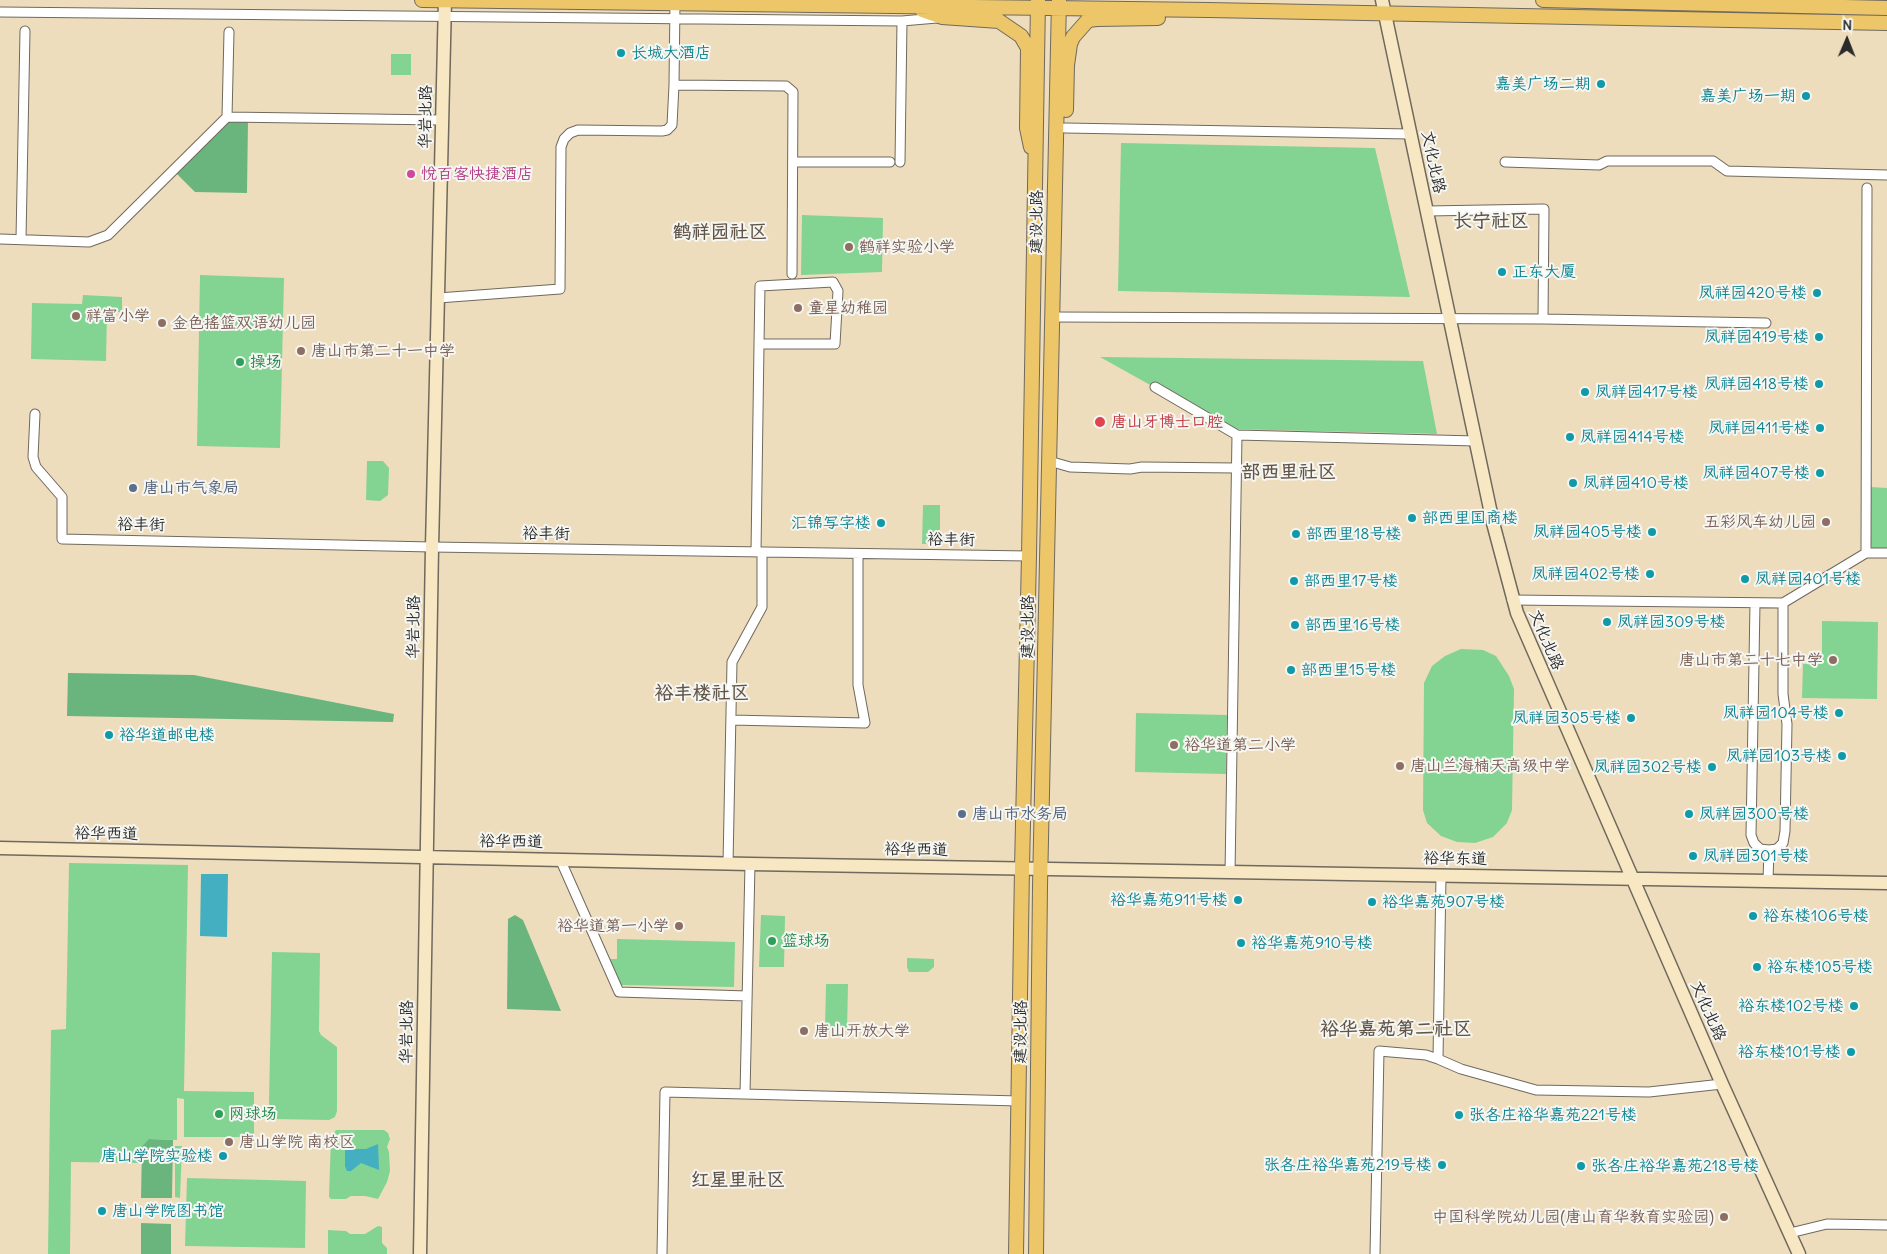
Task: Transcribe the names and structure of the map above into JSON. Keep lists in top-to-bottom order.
{
  "streets": {
    "main road": ["建设北路"],
    "street": [
      "华岩北路",
      "文化北路",
      "裕丰街",
      "裕华西道",
      "裕华东道"
    ]
  },
  "crossings": [
    ["华岩北路", "裕丰街"],
    ["华岩北路", "裕华西道"],
    ["文化北路", "裕华东道"],
    ["建设北路", "裕丰街"],
    ["建设北路", "裕华西道"],
    ["建设北路", "裕华东道"],
    ["裕华西道", "裕华东道"]
  ],
  "districts": [
    "长宁社区",
    "鹤祥园社区",
    "部西里社区",
    "裕丰楼社区",
    "裕华嘉苑第二社区",
    "红星里社区"
  ],
  "places": [
    "长城大酒店",
    "嘉美广场二期",
    "嘉美广场一期",
    "悦百客快捷酒店",
    "鹤祥实验小学",
    "正东大厦",
    "凤祥园420号楼",
    "童星幼稚园",
    "祥富小学",
    "金色摇篮双语幼儿园",
    "凤祥园419号楼",
    "唐山市第二十一中学",
    "操场",
    "凤祥园418号楼",
    "凤祥园417号楼",
    "唐山牙博士口腔",
    "凤祥园411号楼",
    "凤祥园414号楼",
    "凤祥园407号楼",
    "凤祥园410号楼",
    "唐山市气象局",
    "部西里国商楼",
    "五彩风车幼儿园",
    "汇锦写字楼",
    "凤祥园405号楼",
    "部西里18号楼",
    "凤祥园402号楼",
    "凤祥园401号楼",
    "部西里17号楼",
    "凤祥园309号楼",
    "部西里16号楼",
    "唐山市第二十七中学",
    "部西里15号楼",
    "凤祥园104号楼",
    "凤祥园305号楼",
    "裕华道邮电楼",
    "裕华道第二小学",
    "凤祥园103号楼",
    "唐山兰海楠天高级中学",
    "凤祥园302号楼",
    "唐山市水务局",
    "凤祥园300号楼",
    "凤祥园301号楼",
    "裕华嘉苑911号楼",
    "裕华嘉苑907号楼",
    "裕东楼106号楼",
    "裕华道第一小学",
    "篮球场",
    "裕华嘉苑910号楼",
    "裕东楼105号楼",
    "裕东楼102号楼",
    "唐山开放大学",
    "裕东楼101号楼",
    "网球场",
    "张各庄裕华嘉苑221号楼",
    "唐山学院 南校区",
    "唐山学院实验楼",
    "张各庄裕华嘉苑219号楼",
    "张各庄裕华嘉苑218号楼",
    "唐山学院图书馆",
    "中国科学院幼儿园(唐山育华教育实验园)"
  ],
  "north": "top"
}
